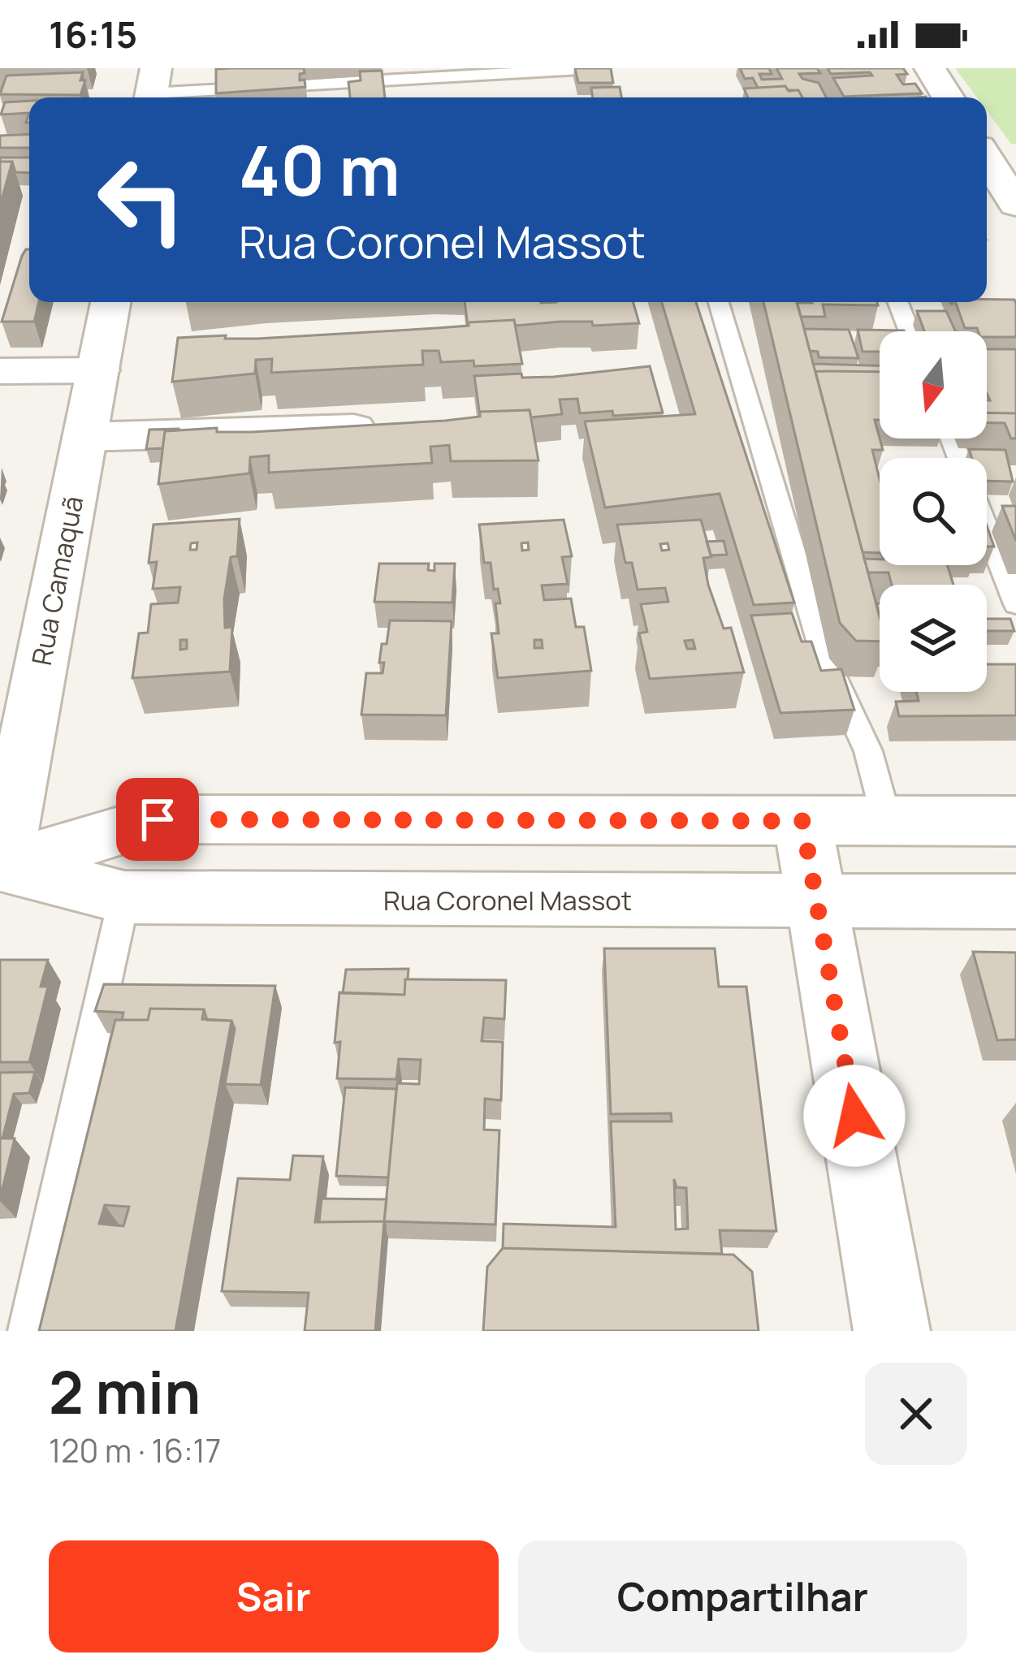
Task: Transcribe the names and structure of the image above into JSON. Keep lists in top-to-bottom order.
{
  "streets": {
    "street": ["Rua Camaquã", "Rua Coronel Massot"]
  },
  "crossings": [
    ["Rua Camaquã", "Rua Coronel Massot"]
  ],
  "north": "bottom",
  "page": {
    "status": "16:15",
    "turn": ["40 m", "Rua Coronel Massot"],
    "heading": ["2 min", "120 m · 16:17"],
    "buttons": ["Sair", "Compartilhar"]
  }
}
